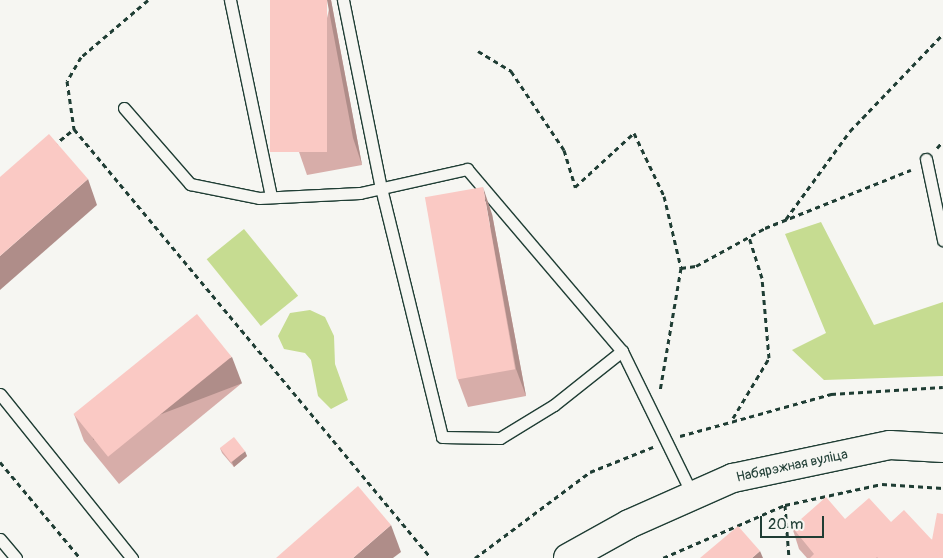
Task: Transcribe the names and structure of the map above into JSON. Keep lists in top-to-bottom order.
{
  "streets": {
    "main road": ["Набярэжная вуліца"]
  },
  "scale_bar": "20 m"
}
